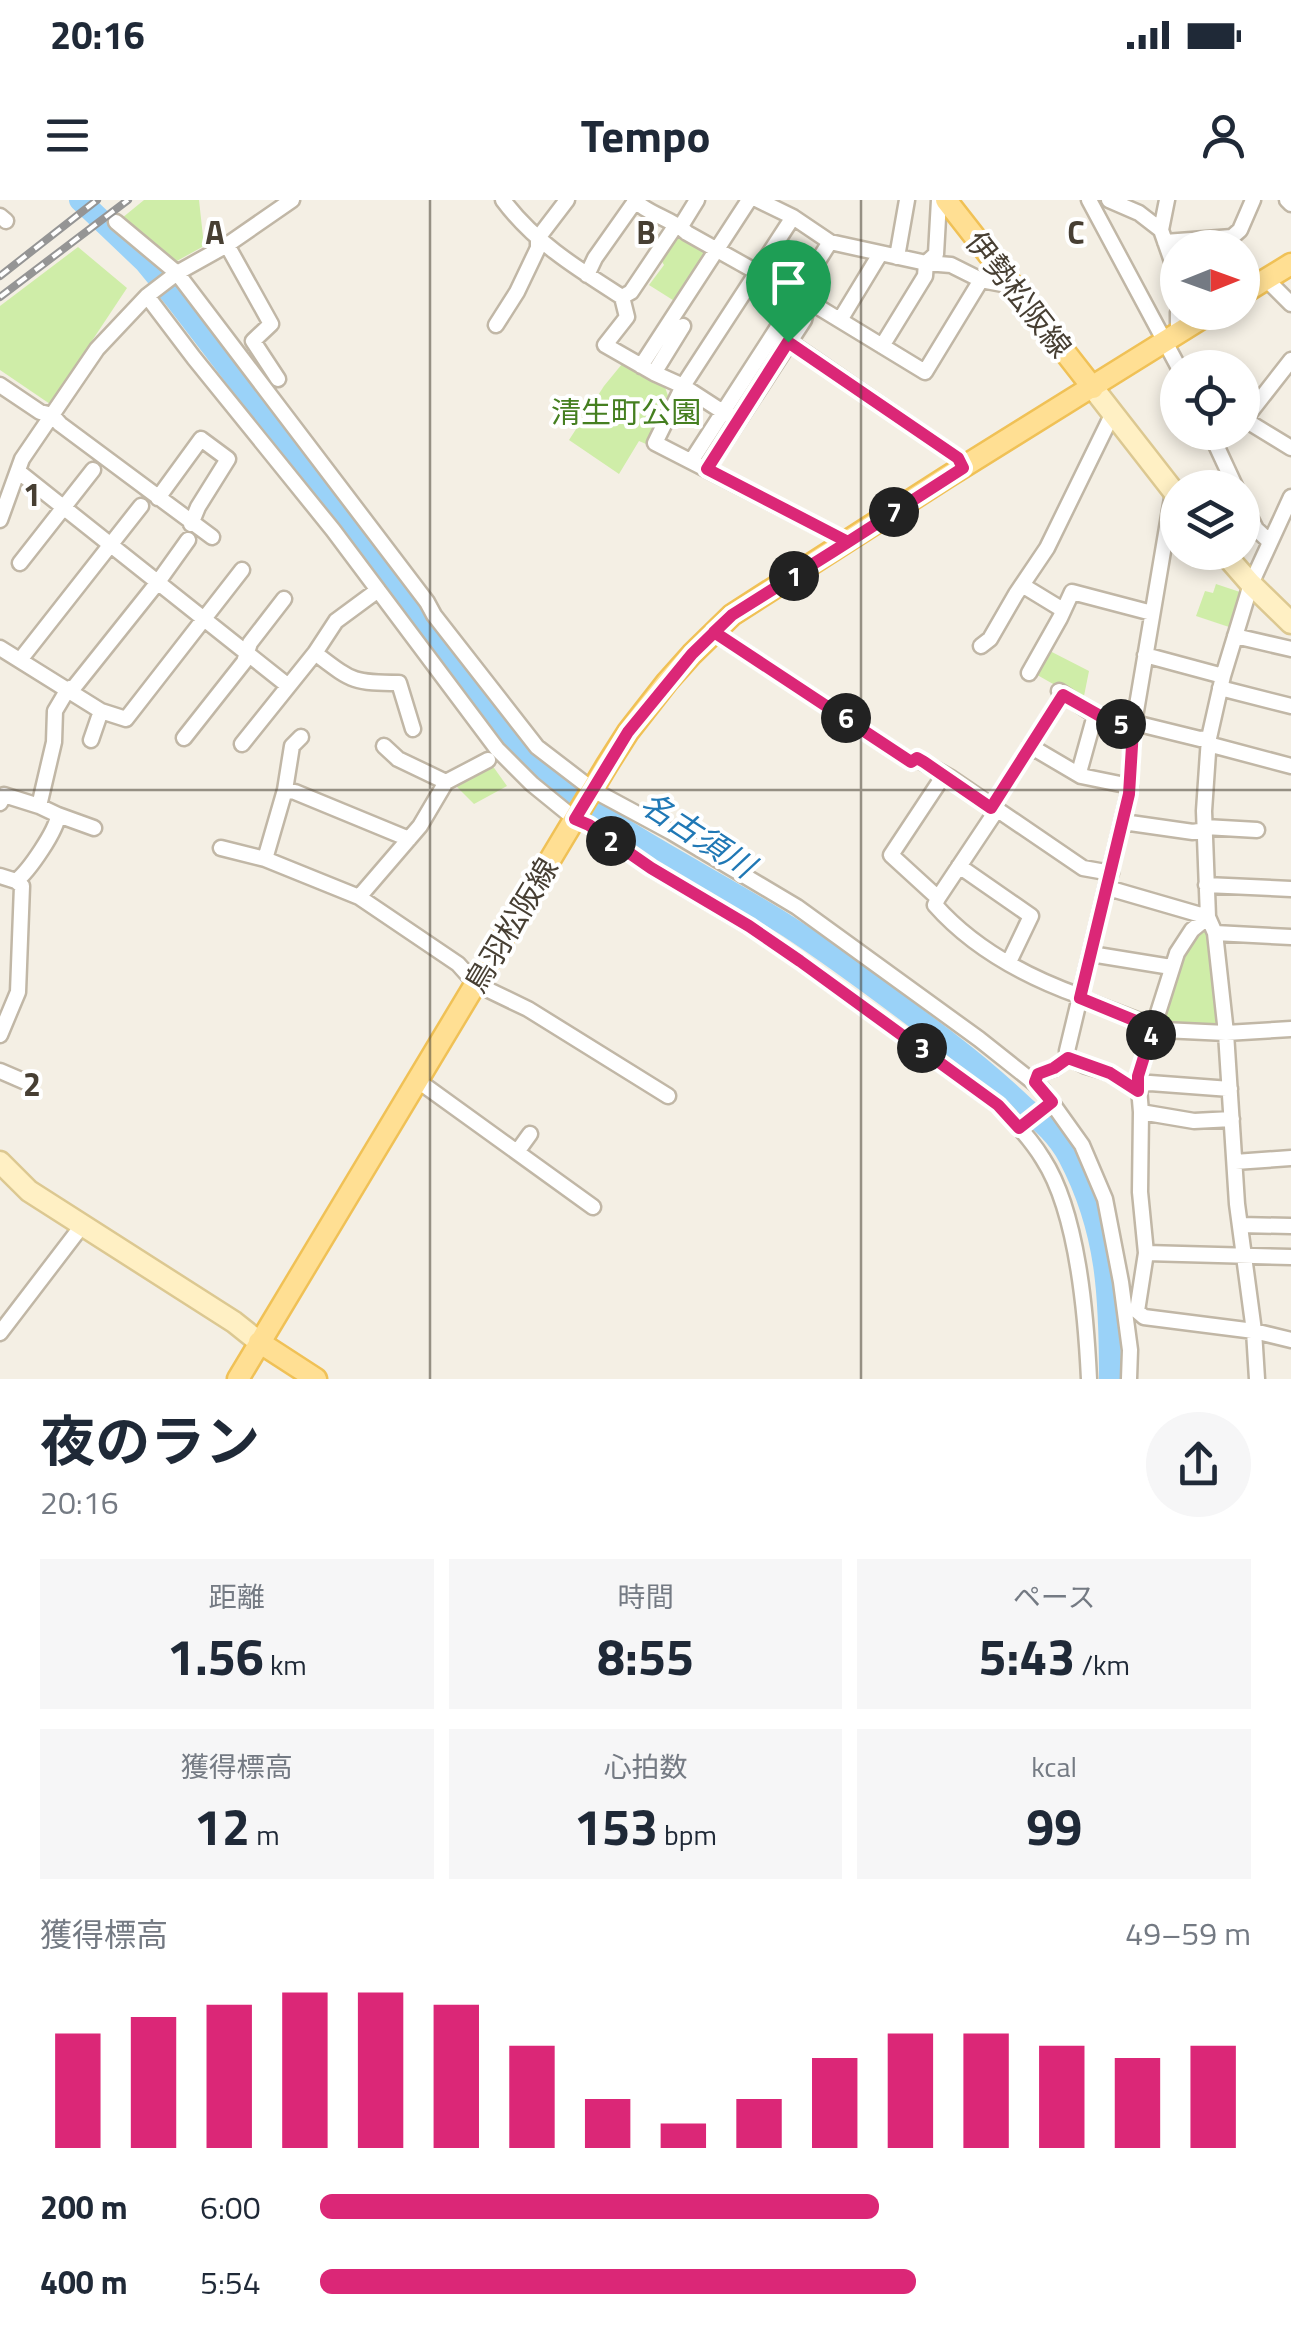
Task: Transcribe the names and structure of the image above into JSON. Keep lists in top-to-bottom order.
{
  "streets": {
    "main road": ["伊勢松阪線", "鳥羽松阪線"]
  },
  "crossings": [
    ["伊勢松阪線", "鳥羽松阪線"]
  ],
  "water": ["名古須川"],
  "parks": ["清生町公園"],
  "north": "right",
  "page": {
    "status": "20:16",
    "header": "Tempo",
    "pins": [
      "7",
      "1",
      "6",
      "5",
      "2",
      "4",
      "3"
    ],
    "heading": ["夜のラン", "20:16"],
    "stats": [
      ["距離", "1.56 km"],
      ["時間", "8:55"],
      ["ペース", "5:43 /km"],
      ["獲得標高", "12 m"],
      ["心拍数", "153 bpm"],
      ["kcal", "99"]
    ],
    "chart": ["獲得標高", "49–59 m"],
    "list": [
      {
        "name": "200 m",
        "note": "6:00"
      },
      {
        "name": "400 m",
        "note": "5:54"
      }
    ]
  },
  "grid": {
    "columns": ["A", "B", "C"],
    "rows": ["1", "2"]
  }
}
